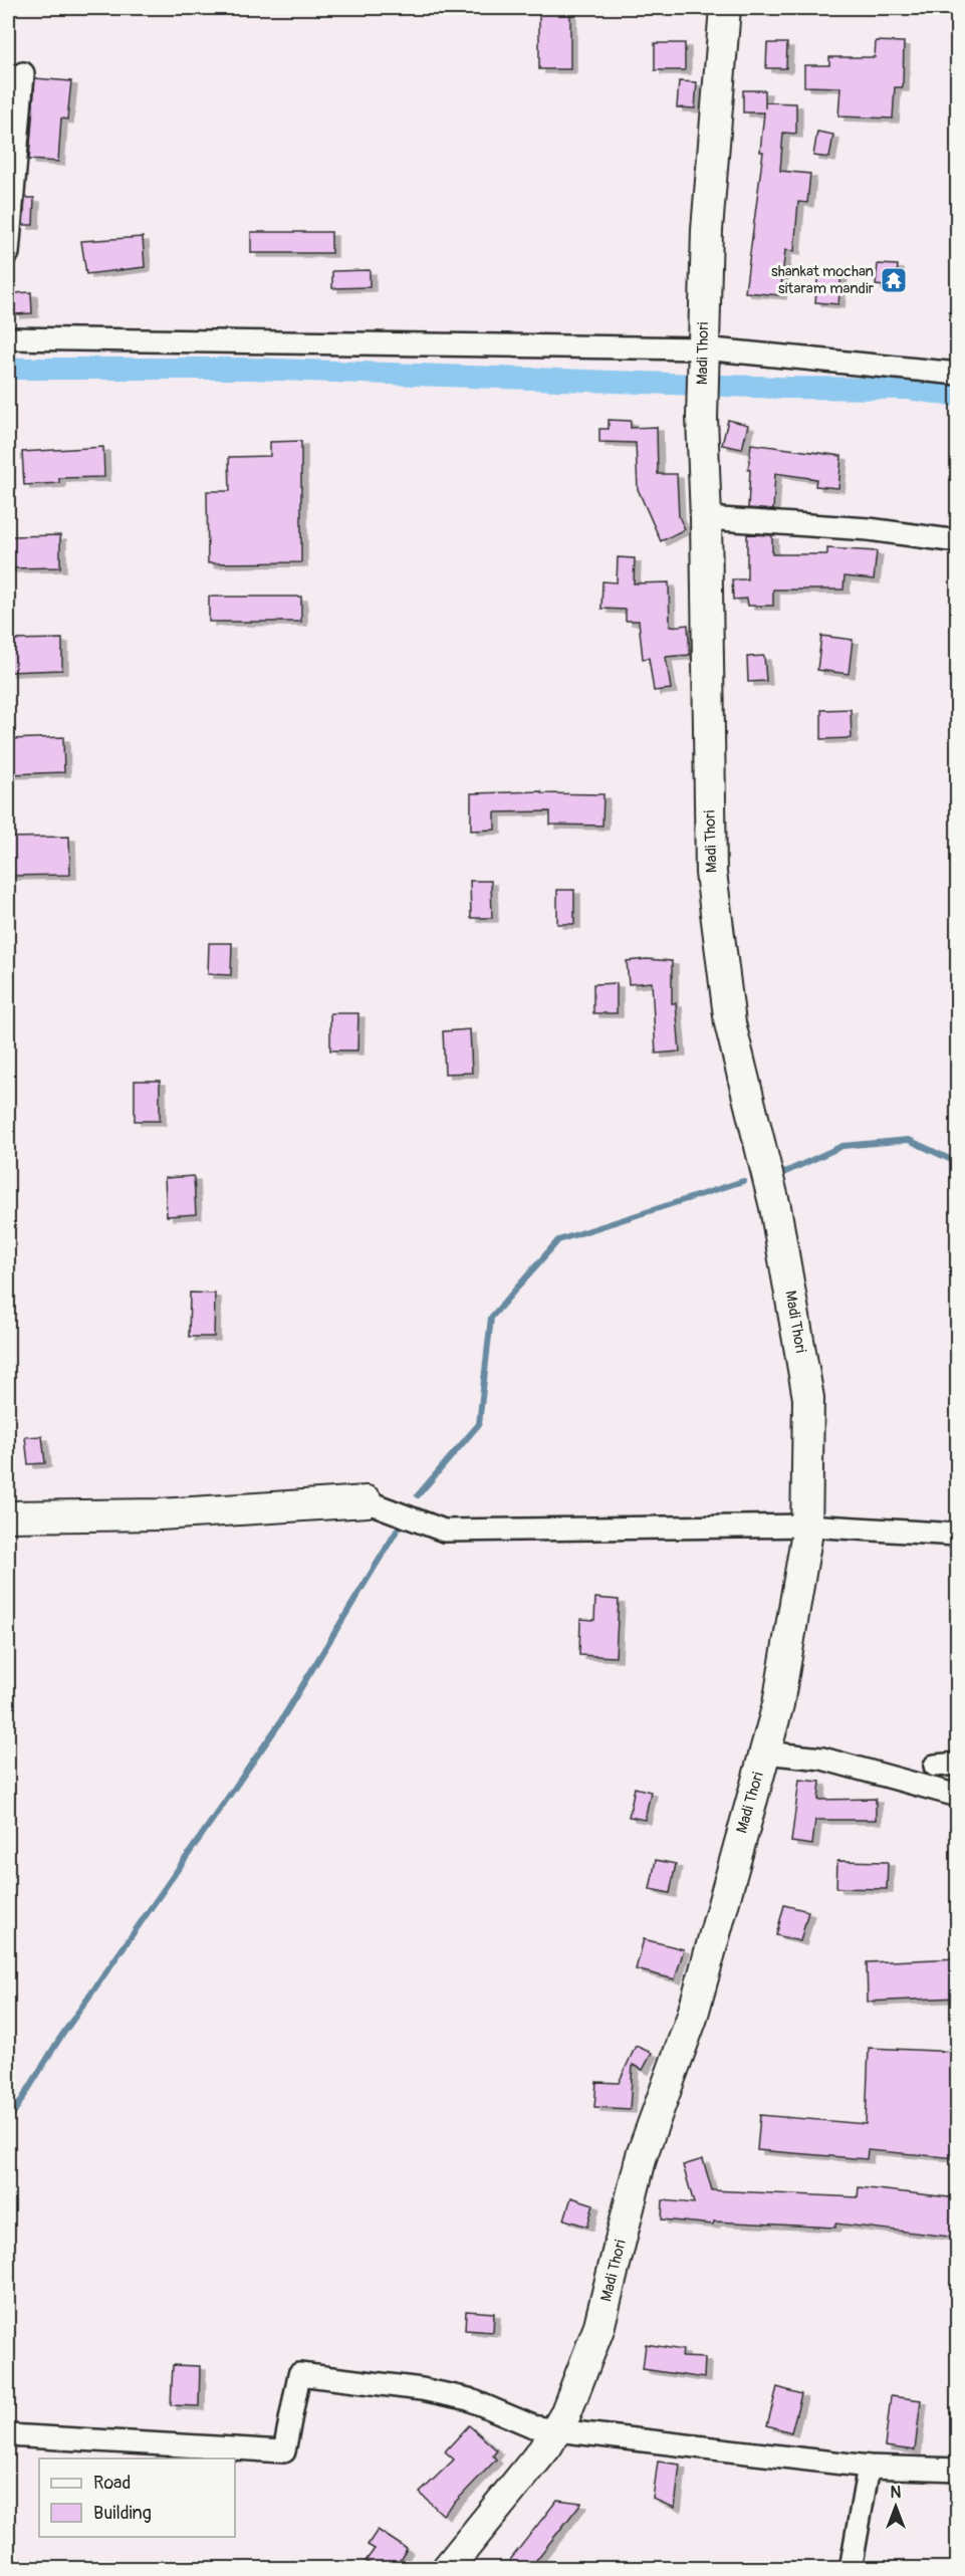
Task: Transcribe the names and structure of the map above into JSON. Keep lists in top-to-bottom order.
{
  "streets": {
    "main road": ["Madi Thori"]
  },
  "places": {
    "temple": ["shankat mochan sitaram mandir"]
  },
  "legend": ["Road", "Building"],
  "north": "top"
}
